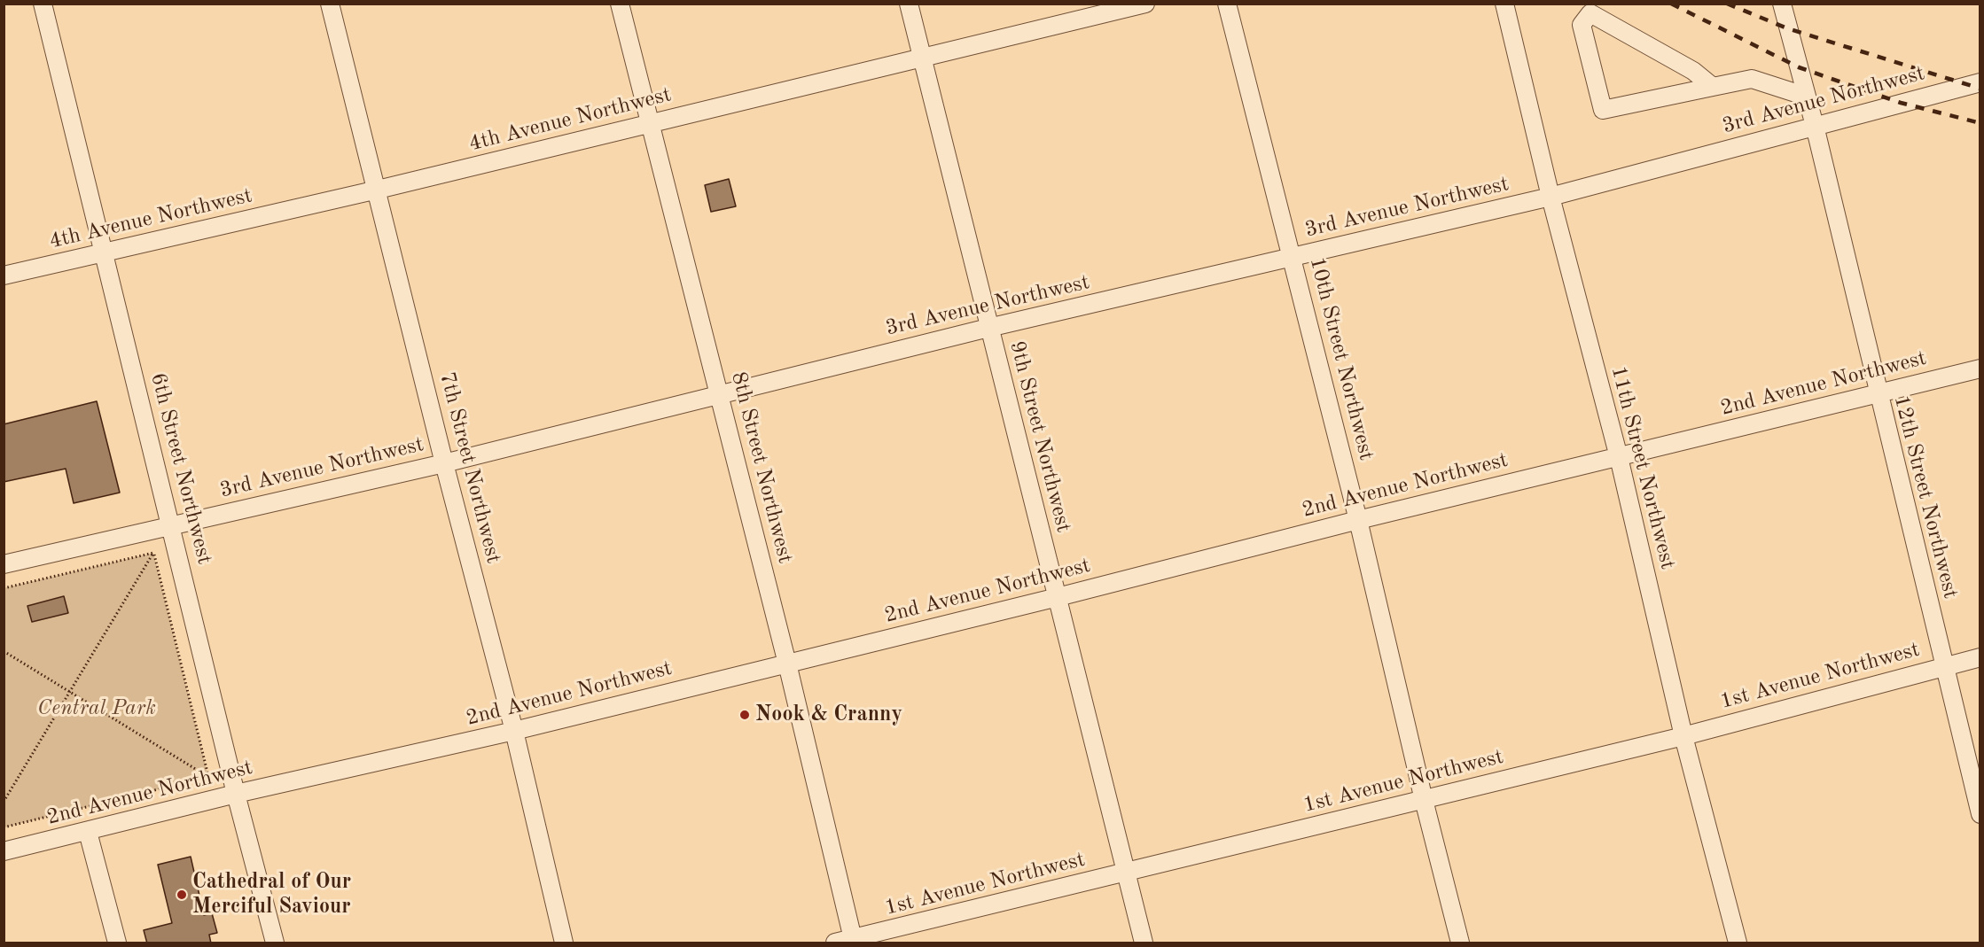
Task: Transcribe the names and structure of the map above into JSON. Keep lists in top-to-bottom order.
{
  "streets": {
    "street": [
      "3rd Avenue Northwest",
      "4th Avenue Northwest",
      "10th Street Northwest",
      "2nd Avenue Northwest",
      "9th Street Northwest",
      "7th Street Northwest",
      "8th Street Northwest",
      "11th Street Northwest",
      "6th Street Northwest",
      "12th Street Northwest",
      "1st Avenue Northwest"
    ]
  },
  "crossings": [
    ["3rd Avenue Northwest", "10th Street Northwest"],
    ["3rd Avenue Northwest", "9th Street Northwest"],
    ["3rd Avenue Northwest", "7th Street Northwest"],
    ["3rd Avenue Northwest", "8th Street Northwest"],
    ["3rd Avenue Northwest", "11th Street Northwest"],
    ["3rd Avenue Northwest", "6th Street Northwest"],
    ["3rd Avenue Northwest", "12th Street Northwest"],
    ["4th Avenue Northwest", "9th Street Northwest"],
    ["4th Avenue Northwest", "7th Street Northwest"],
    ["4th Avenue Northwest", "8th Street Northwest"],
    ["4th Avenue Northwest", "6th Street Northwest"],
    ["10th Street Northwest", "2nd Avenue Northwest"],
    ["10th Street Northwest", "1st Avenue Northwest"],
    ["2nd Avenue Northwest", "9th Street Northwest"],
    ["2nd Avenue Northwest", "7th Street Northwest"],
    ["2nd Avenue Northwest", "8th Street Northwest"],
    ["2nd Avenue Northwest", "11th Street Northwest"],
    ["2nd Avenue Northwest", "6th Street Northwest"],
    ["2nd Avenue Northwest", "12th Street Northwest"],
    ["9th Street Northwest", "1st Avenue Northwest"],
    ["8th Street Northwest", "1st Avenue Northwest"],
    ["11th Street Northwest", "1st Avenue Northwest"],
    ["12th Street Northwest", "1st Avenue Northwest"]
  ],
  "parks": ["Central Park"],
  "places": ["Nook & Cranny", "Cathedral of Our Merciful Saviour"]
}
